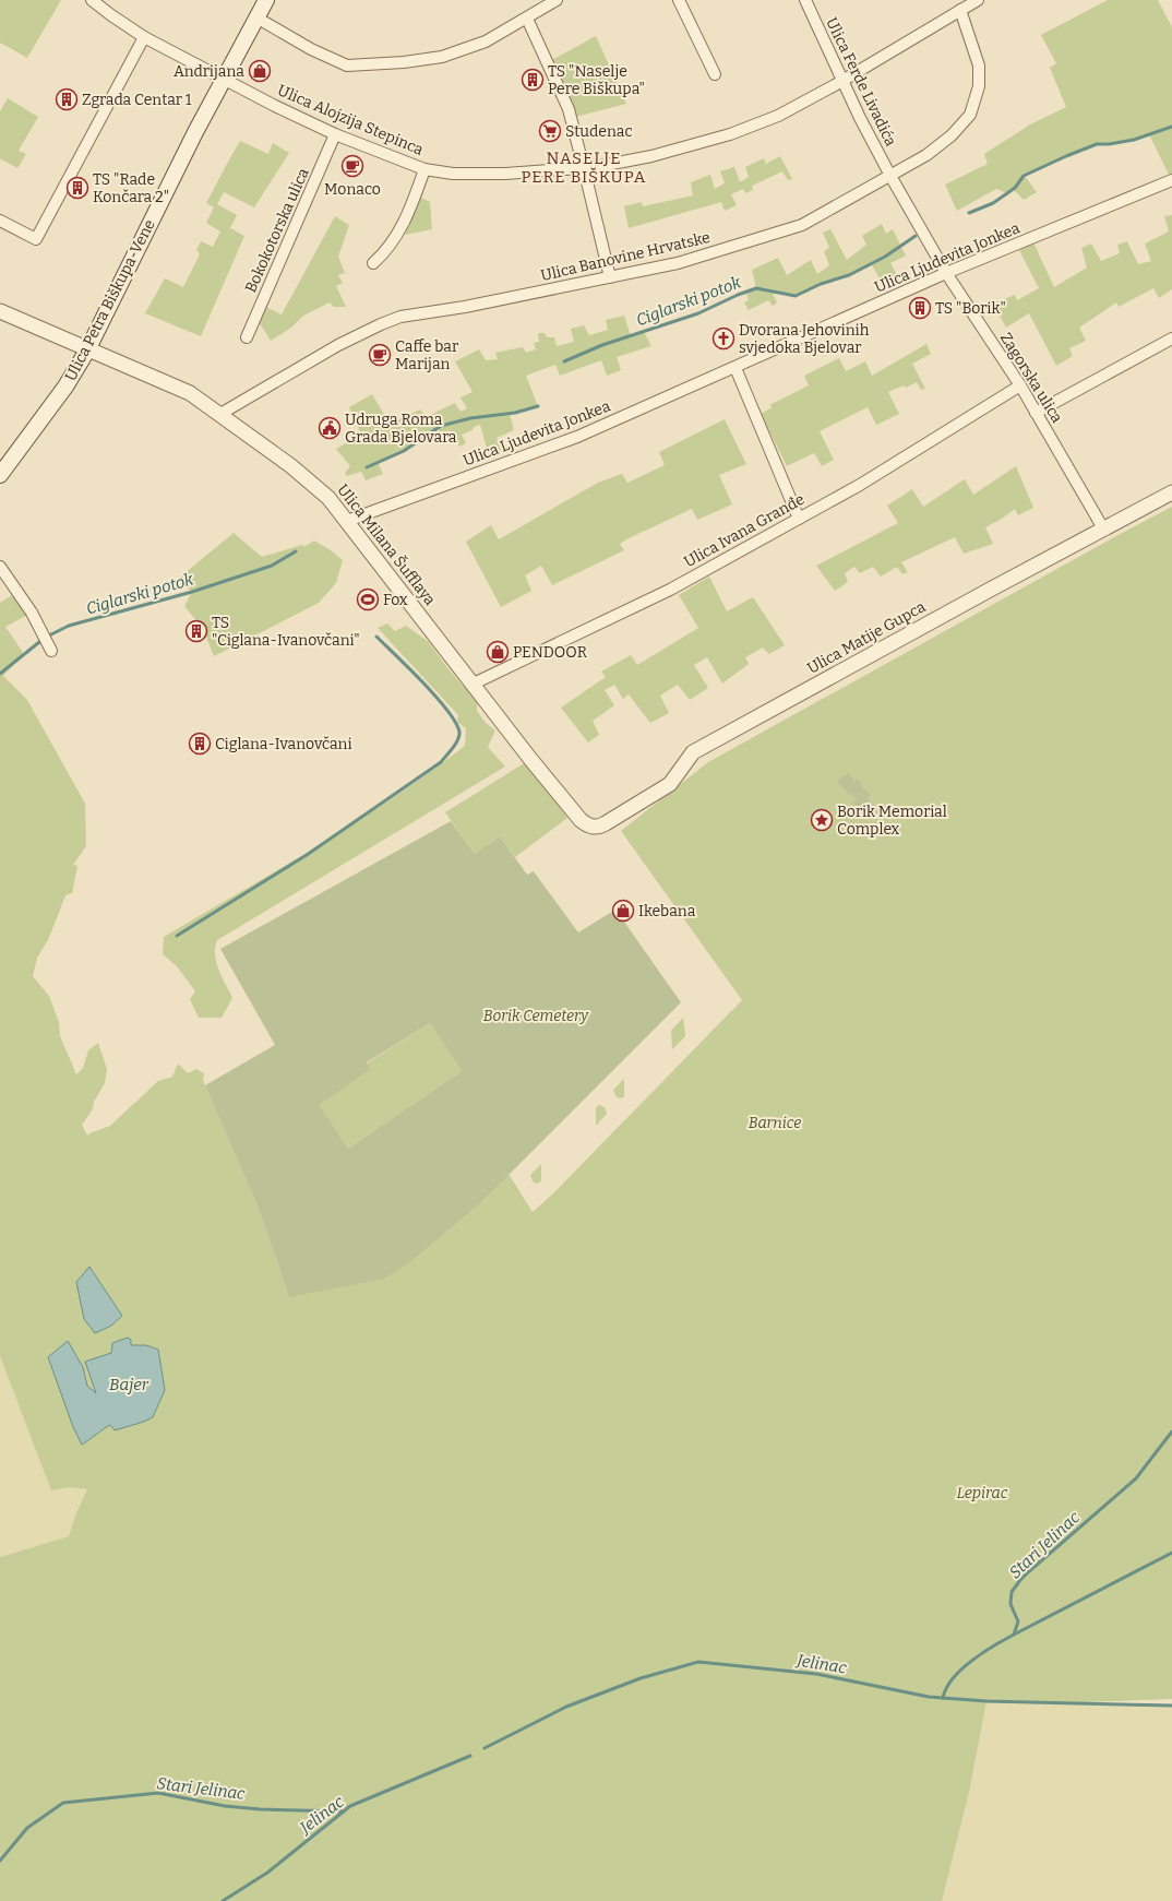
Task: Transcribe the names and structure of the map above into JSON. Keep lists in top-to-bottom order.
{
  "streets": {
    "main road": ["Ulica Petra Biškupa-Vene"],
    "street": [
      "Ulica Ferde Livadića",
      "Ulica Alojzija Stepinca",
      "Bokokotorska ulica",
      "Ulica Banovine Hrvatske",
      "Ulica Ljudevita Jonkea",
      "Zagorska ulica",
      "Ulica Ivana Granđe",
      "Ulica Milana Šufflaya",
      "Ulica Matije Gupca"
    ]
  },
  "crossings": [
    ["Ulica Ferde Livadića", "Ulica Alojzija Stepinca"],
    ["Ulica Ferde Livadića", "Ulica Banovine Hrvatske"],
    ["Ulica Ferde Livadića", "Zagorska ulica"],
    ["Ulica Alojzija Stepinca", "Bokokotorska ulica"],
    ["Ulica Alojzija Stepinca", "Ulica Banovine Hrvatske"],
    ["Ulica Alojzija Stepinca", "Ulica Petra Biškupa-Vene"],
    ["Ulica Banovine Hrvatske", "Zagorska ulica"],
    ["Ulica Banovine Hrvatske", "Ulica Milana Šufflaya"],
    ["Ulica Ljudevita Jonkea", "Zagorska ulica"],
    ["Ulica Ljudevita Jonkea", "Ulica Milana Šufflaya"],
    ["Ulica Petra Biškupa-Vene", "Ulica Milana Šufflaya"],
    ["Zagorska ulica", "Ulica Ivana Granđe"],
    ["Zagorska ulica", "Ulica Matije Gupca"],
    ["Ulica Ivana Granđe", "Ulica Milana Šufflaya"],
    ["Ulica Milana Šufflaya", "Ulica Matije Gupca"]
  ],
  "districts": ["NASELJE PERE BIŠKUPA"],
  "water": [
    "Ciglarski potok",
    "Bajer",
    "Stari Jelinac",
    "Jelinac"
  ],
  "parks": ["Borik Cemetery", "Barnice", "Lepirac"],
  "places": {
    "shop": ["Andrijana", "PENDOOR", "Ikebana"],
    "building": [
      "TS \"Naselje Pere Biškupa\"",
      "Zgrada Centar 1",
      "TS \"Rade Končara 2\"",
      "TS \"Borik\"",
      "TS \"Ciglana-Ivanovčani\"",
      "Ciglana-Ivanovčani"
    ],
    "supermarket": ["Studenac"],
    "cafe": ["Monaco", "Caffe bar Marijan"],
    "church": ["Dvorana Jehovinih svjedoka Bjelovar"],
    "public building": ["Udruga Roma Grada Bjelovara"],
    "sports": ["Fox"],
    "place": ["Borik Memorial Complex"]
  }
}
